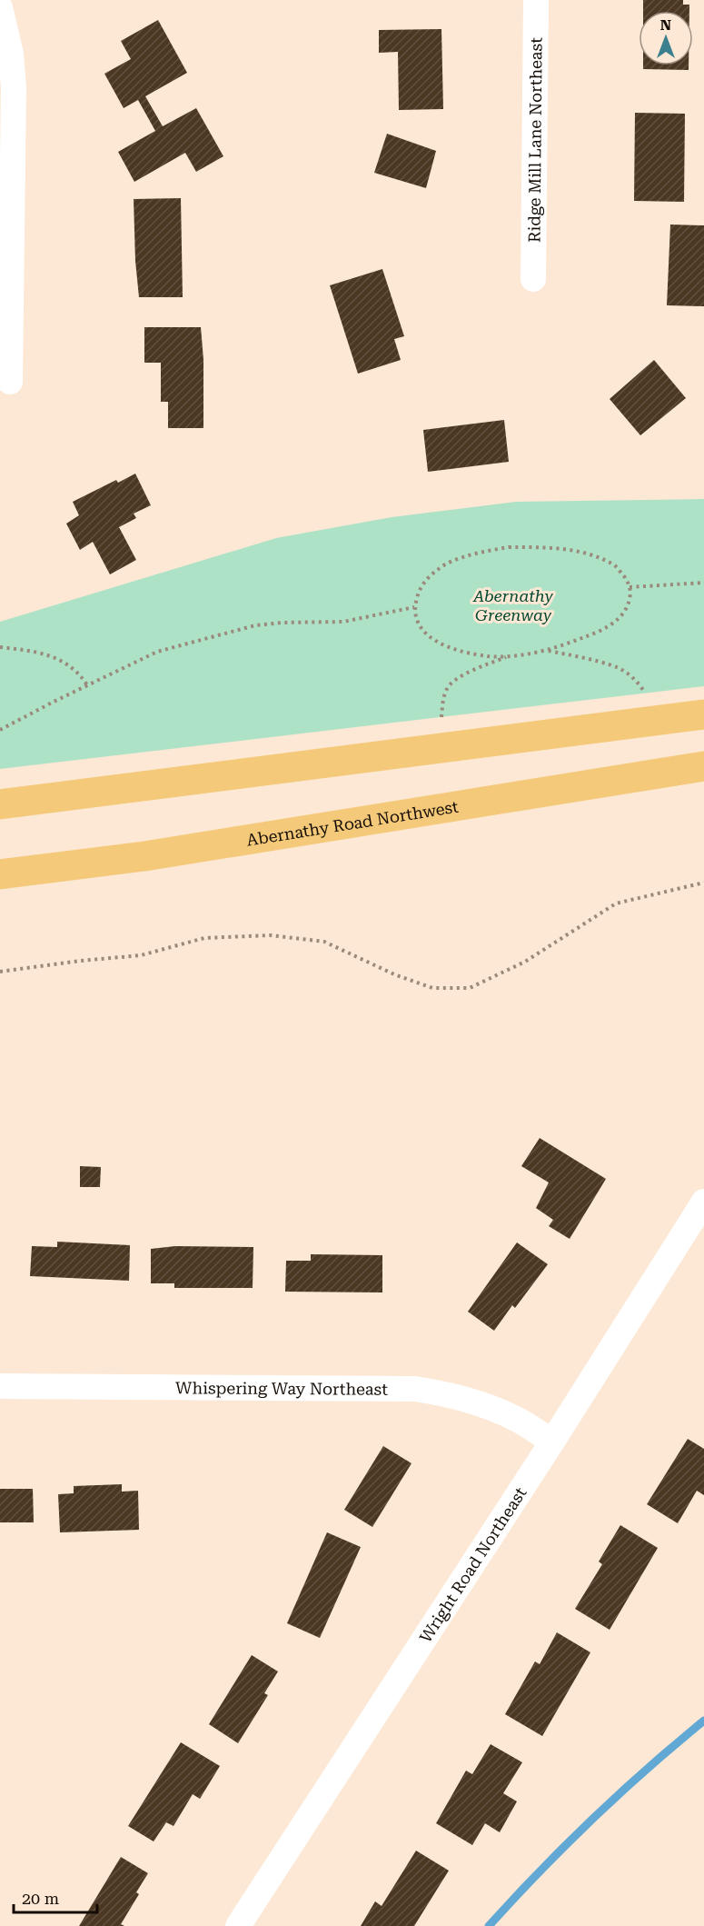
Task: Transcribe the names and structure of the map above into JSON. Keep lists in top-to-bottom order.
{
  "streets": {
    "main road": ["Abernathy Road Northwest"],
    "street": ["Ridge Mill Lane Northeast", "Whispering Way Northeast", "Wright Road Northeast"]
  },
  "crossings": [
    ["Whispering Way Northeast", "Wright Road Northeast"]
  ],
  "parks": ["Abernathy Greenway"],
  "scale_bar": "20 m",
  "north": "top"
}
